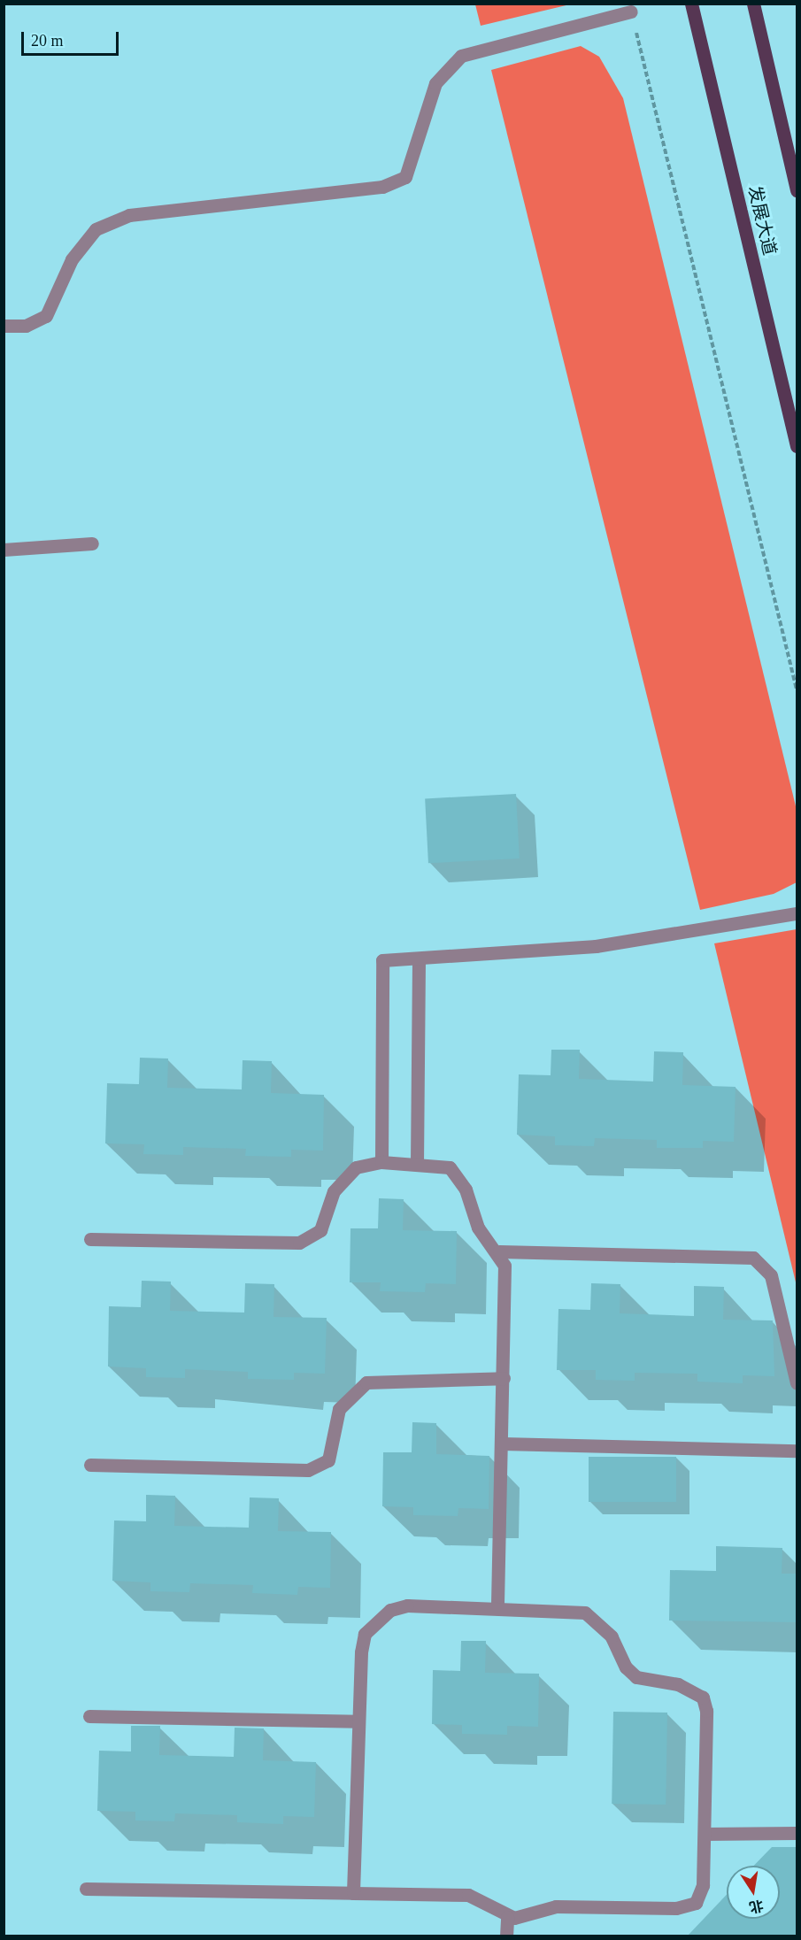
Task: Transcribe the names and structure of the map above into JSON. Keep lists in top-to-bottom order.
{
  "streets": {
    "main road": ["发展大道"]
  },
  "scale_bar": "20 m",
  "north": "bottom"
}
